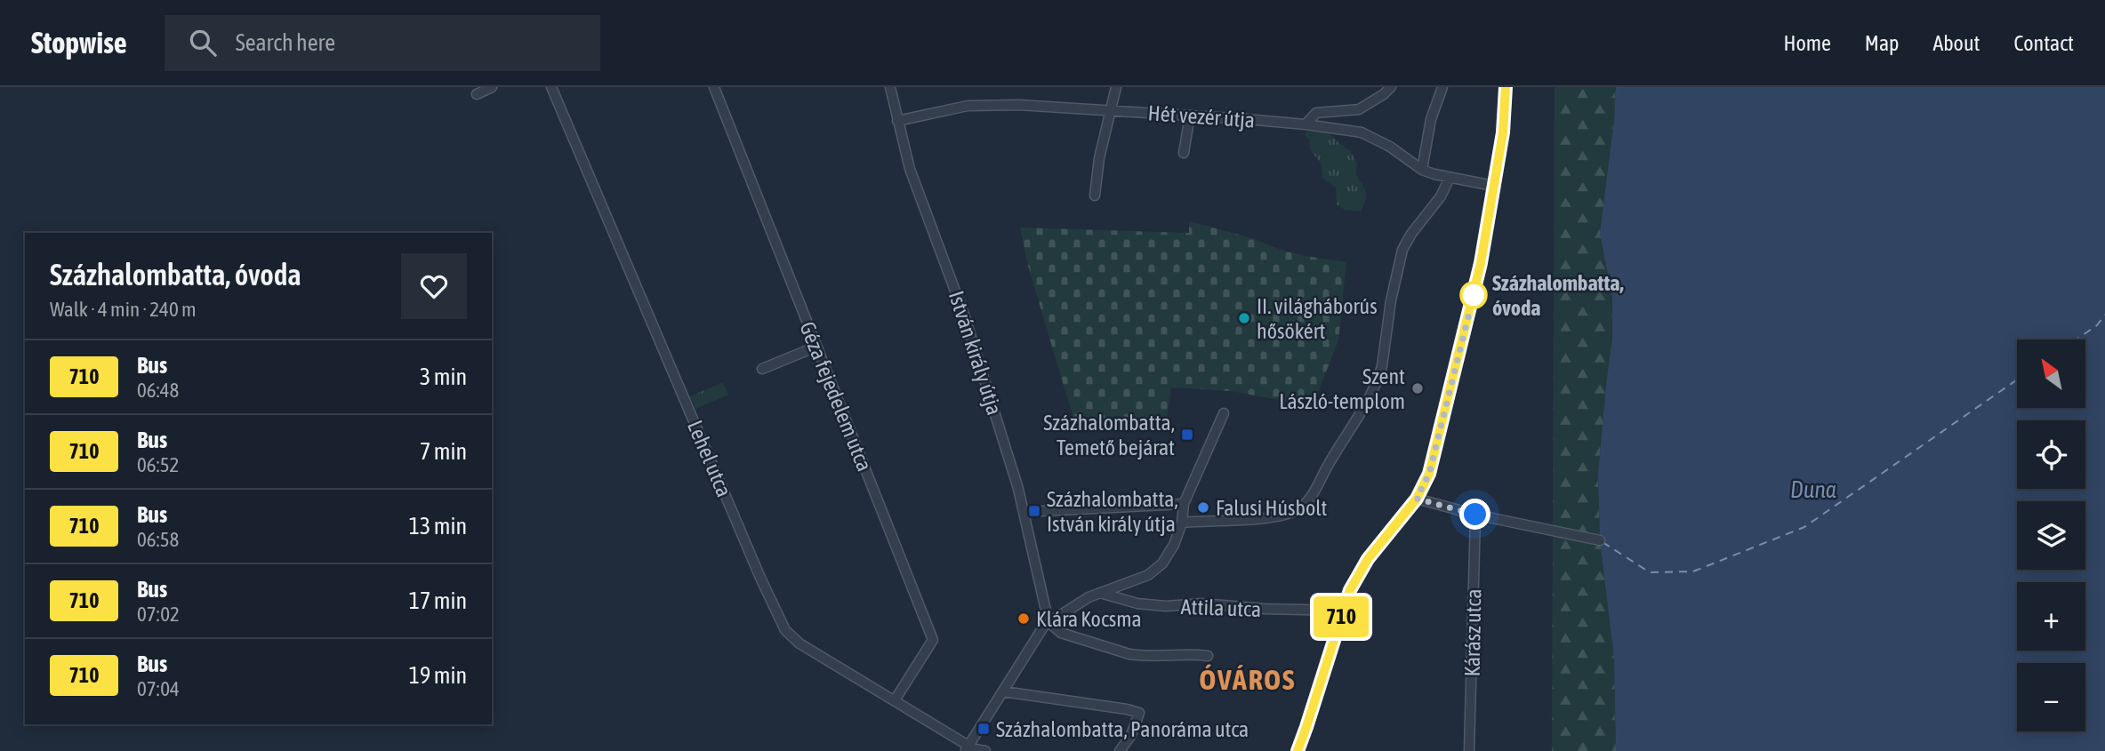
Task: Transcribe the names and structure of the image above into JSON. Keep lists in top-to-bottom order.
{
  "streets": {
    "street": [
      "Hét vezér útja",
      "István király útja",
      "Géza fejedelem utca",
      "Lehel utca",
      "Attila utca",
      "Kárász utca"
    ]
  },
  "crossings": [
    ["Hét vezér útja", "István király útja"],
    ["Géza fejedelem utca", "Lehel utca"]
  ],
  "districts": ["ÓVÁROS"],
  "water": ["Duna"],
  "places": {
    "other": [
      "Százhalombatta, óvoda",
      "II. világháborús hősökért",
      "Szent László-templom",
      "Falusi Húsbolt",
      "Klára Kocsma"
    ],
    "transit": ["Százhalombatta, Temető bejárat", "Százhalombatta, István király útja", "Százhalombatta, Panoráma utca"]
  },
  "lines": ["bus line 710"],
  "north": "top left",
  "page": {
    "header": "Stopwise",
    "search": "Search here",
    "nav": [
      "Home",
      "Map",
      "About",
      "Contact"
    ],
    "on_map": "710",
    "heading": ["Százhalombatta, óvoda", "Walk · 4 min · 240 m"],
    "list": [
      {
        "mark": "710",
        "name": "Bus",
        "note": "06:48",
        "value": "3 min"
      },
      {
        "mark": "710",
        "name": "Bus",
        "note": "06:52",
        "value": "7 min"
      },
      {
        "mark": "710",
        "name": "Bus",
        "note": "06:58",
        "value": "13 min"
      },
      {
        "mark": "710",
        "name": "Bus",
        "note": "07:02",
        "value": "17 min"
      },
      {
        "mark": "710",
        "name": "Bus",
        "note": "07:04",
        "value": "19 min"
      }
    ],
    "map_buttons": ["+", "−"]
  }
}
